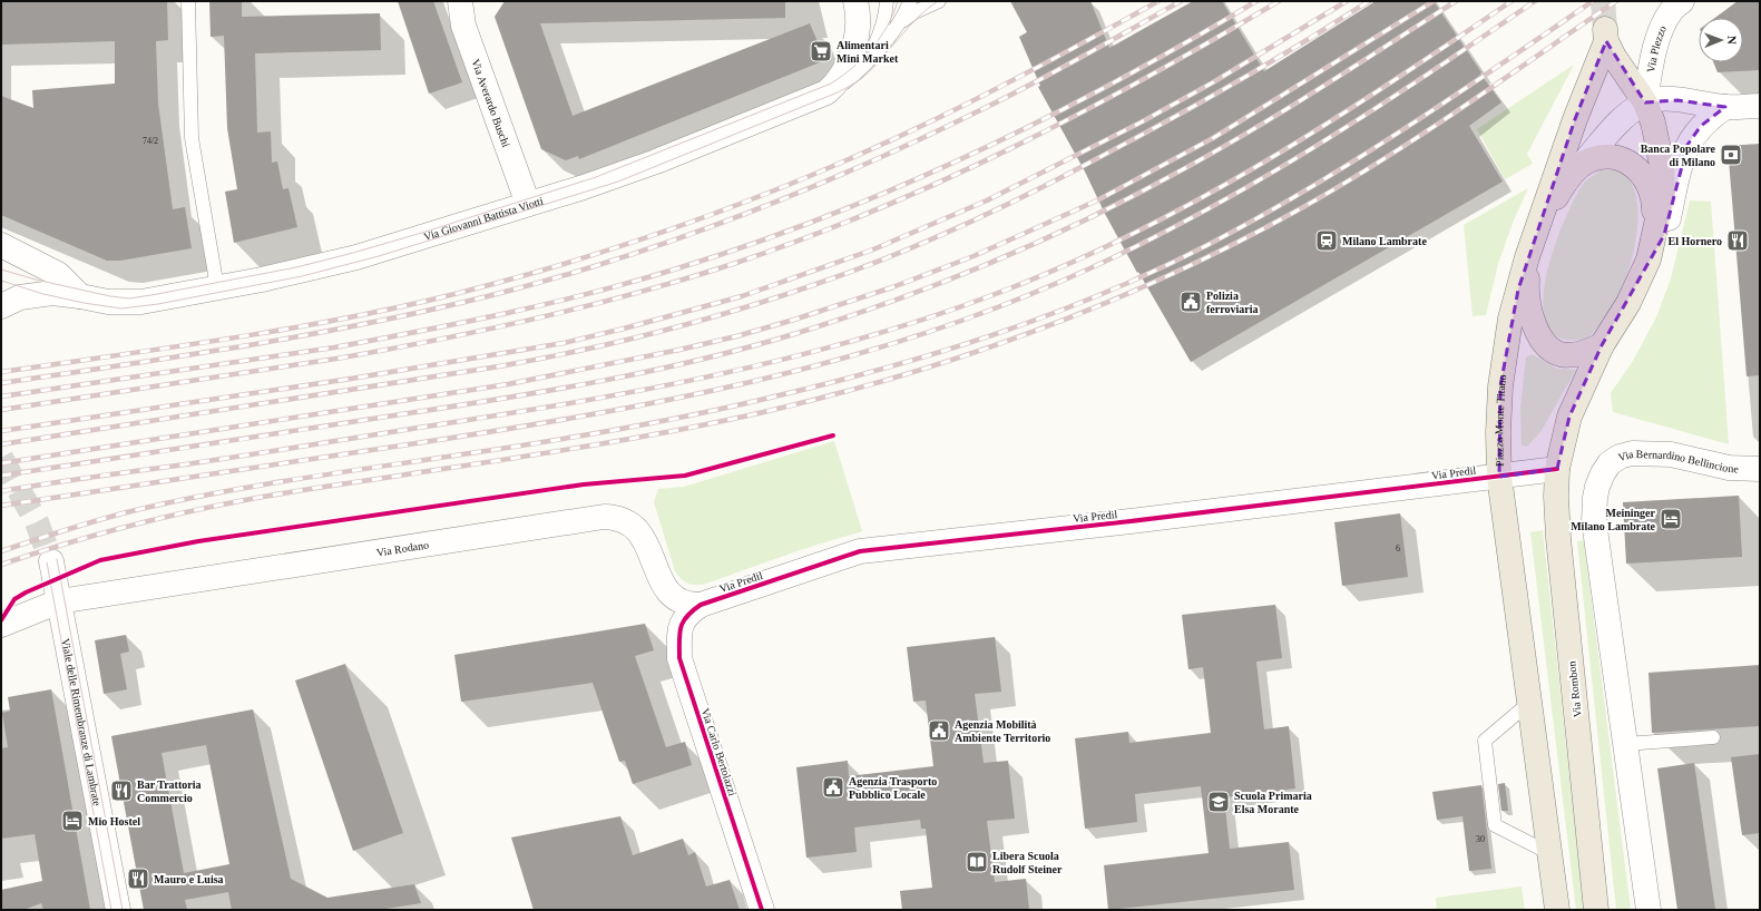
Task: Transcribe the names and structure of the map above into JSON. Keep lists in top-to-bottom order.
{
  "streets": {
    "main road": ["Piazza Monte Titano", "Via Rombon"],
    "street": [
      "Via Plezzo",
      "Via Averardo Buschi",
      "Via Giovanni Battista Viotti",
      "Via Bernardino Bellincione",
      "Via Predil",
      "Via Rodano",
      "Viale delle Rimembranze di Lambrate",
      "Via Carlo Bertolazzi"
    ]
  },
  "crossings": [
    ["Via Plezzo", "Piazza Monte Titano"],
    ["Via Averardo Buschi", "Via Giovanni Battista Viotti"],
    ["Piazza Monte Titano", "Via Predil"],
    ["Piazza Monte Titano", "Via Rombon"],
    ["Via Predil", "Via Rodano"],
    ["Via Predil", "Via Carlo Bertolazzi"],
    ["Via Rodano", "Viale delle Rimembranze di Lambrate"],
    ["Via Rodano", "Via Carlo Bertolazzi"]
  ],
  "places": {
    "supermarket": ["Alimentari Mini Market"],
    "bank": ["Banca Popolare di Milano"],
    "station": ["Milano Lambrate"],
    "restaurant": ["El Hornero", "Bar Trattoria Commercio", "Mauro e Luisa"],
    "public building": ["Polizia ferroviaria", "Agenzia Mobilità Ambiente Territorio", "Agenzia Trasporto Pubblico Locale"],
    "hotel": ["Meininger Milano Lambrate", "Mio Hostel"],
    "school or university": ["Scuola Primaria Elsa Morante"],
    "library": ["Libera Scuola Rudolf Steiner"]
  },
  "house_numbers": ["74/2", "6", "30"],
  "north": "right"
}
